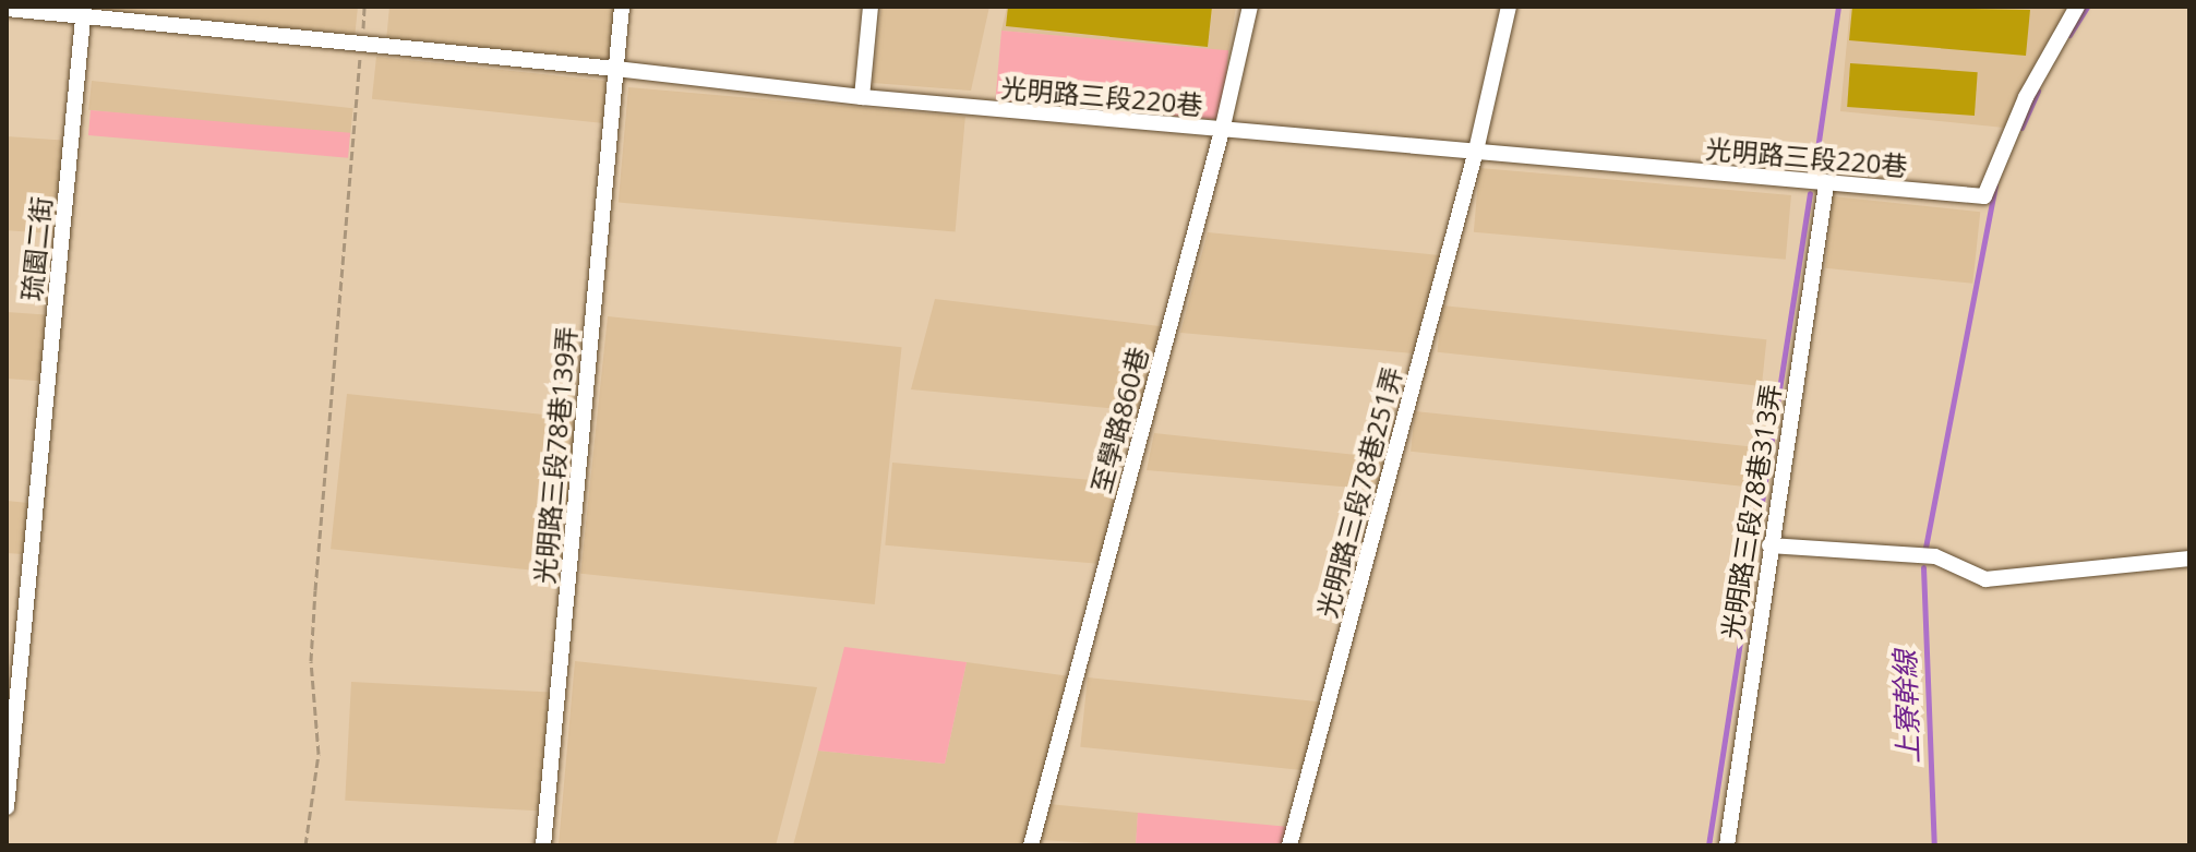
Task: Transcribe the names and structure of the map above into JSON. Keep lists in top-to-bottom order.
{
  "streets": {
    "street": [
      "光明路三段220巷",
      "琉園二街",
      "至學路860巷",
      "光明路三段78巷139弄",
      "光明路三段78巷251弄",
      "光明路三段78巷313弄"
    ]
  },
  "crossings": [
    ["光明路三段220巷", "琉園二街"],
    ["光明路三段220巷", "至學路860巷"],
    ["光明路三段220巷", "光明路三段78巷139弄"],
    ["光明路三段220巷", "光明路三段78巷251弄"],
    ["光明路三段220巷", "光明路三段78巷313弄"]
  ],
  "water": ["上寮幹線"]
}
